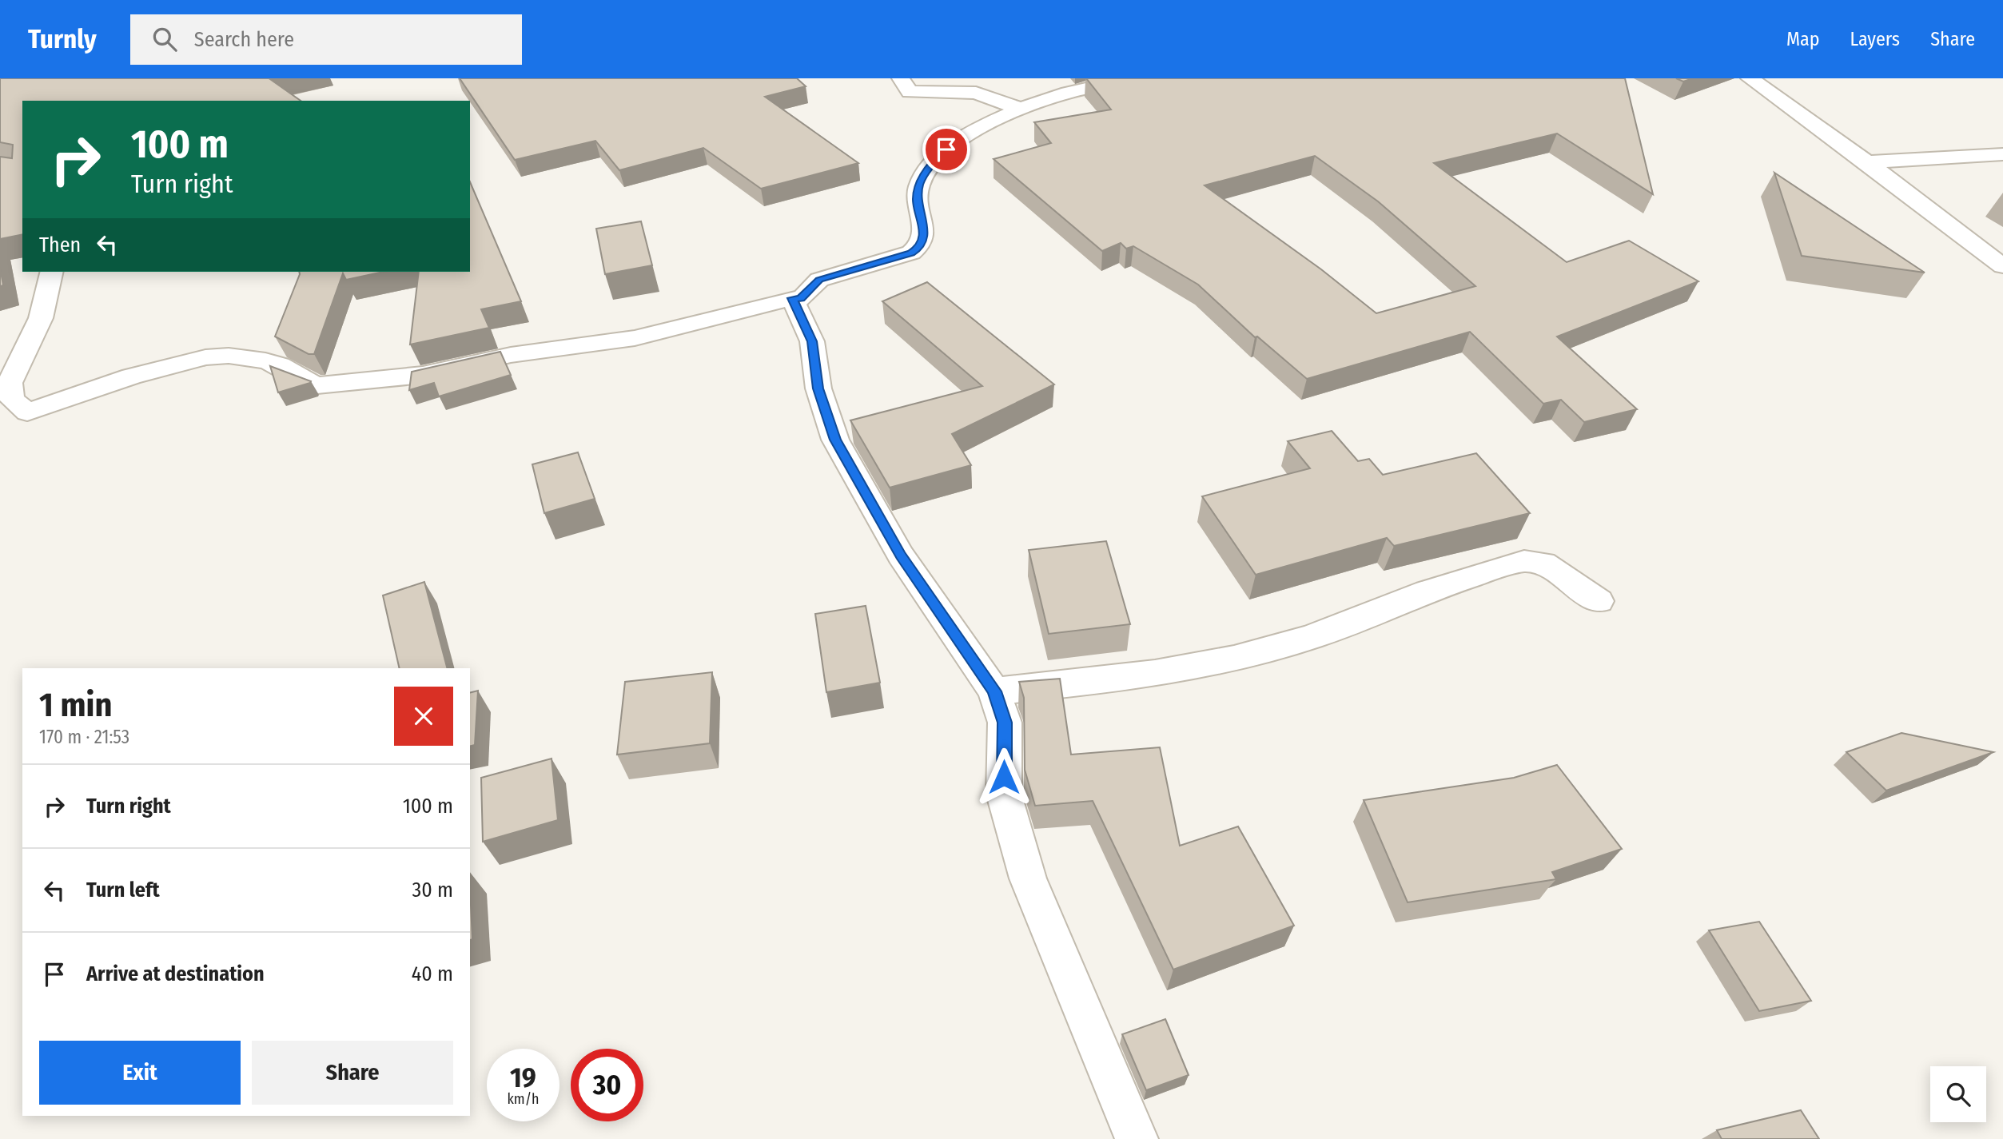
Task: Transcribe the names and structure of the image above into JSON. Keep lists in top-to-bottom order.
{
  "page": {
    "header": "Turnly",
    "search": "Search here",
    "nav": ["Map", "Layers", "Share"],
    "turn": ["100 m", "Turn right"],
    "then": "Then",
    "heading": ["1 min", "170 m · 21:53"],
    "list": [
      {
        "name": "Turn right",
        "value": "100 m"
      },
      {
        "name": "Turn left",
        "value": "30 m"
      },
      {
        "name": "Arrive at destination",
        "value": "40 m"
      }
    ],
    "buttons": ["Exit", "Share"],
    "speed": "19 km/h",
    "limit": "30"
  }
}
